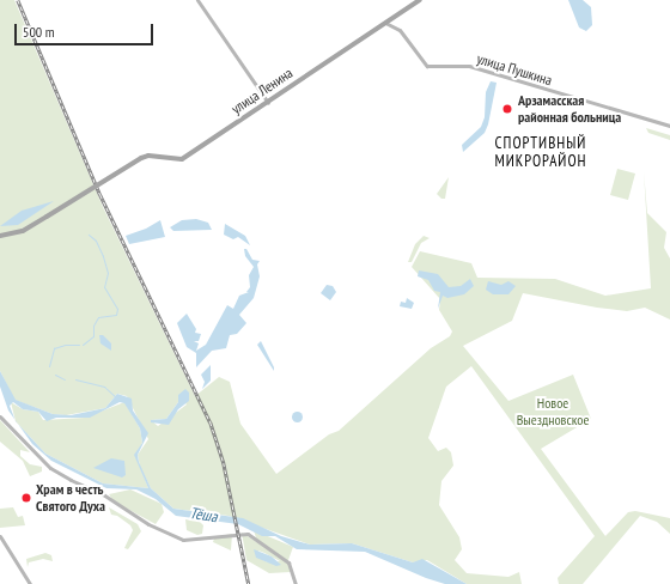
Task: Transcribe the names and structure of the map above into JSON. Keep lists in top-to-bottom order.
{
  "streets": {
    "main road": ["улица Ленина"],
    "street": ["улица Пушкина"]
  },
  "crossings": [
    ["улица Пушкина", "улица Ленина"]
  ],
  "districts": ["СПОРТИВНЫЙ МИКРОРАЙОН"],
  "water": ["Тёша"],
  "parks": ["Новое Выездновское"],
  "places": ["Арзамасская районная больница", "Храм в честь Святого Духа"],
  "scale_bar": "500 m"
}
